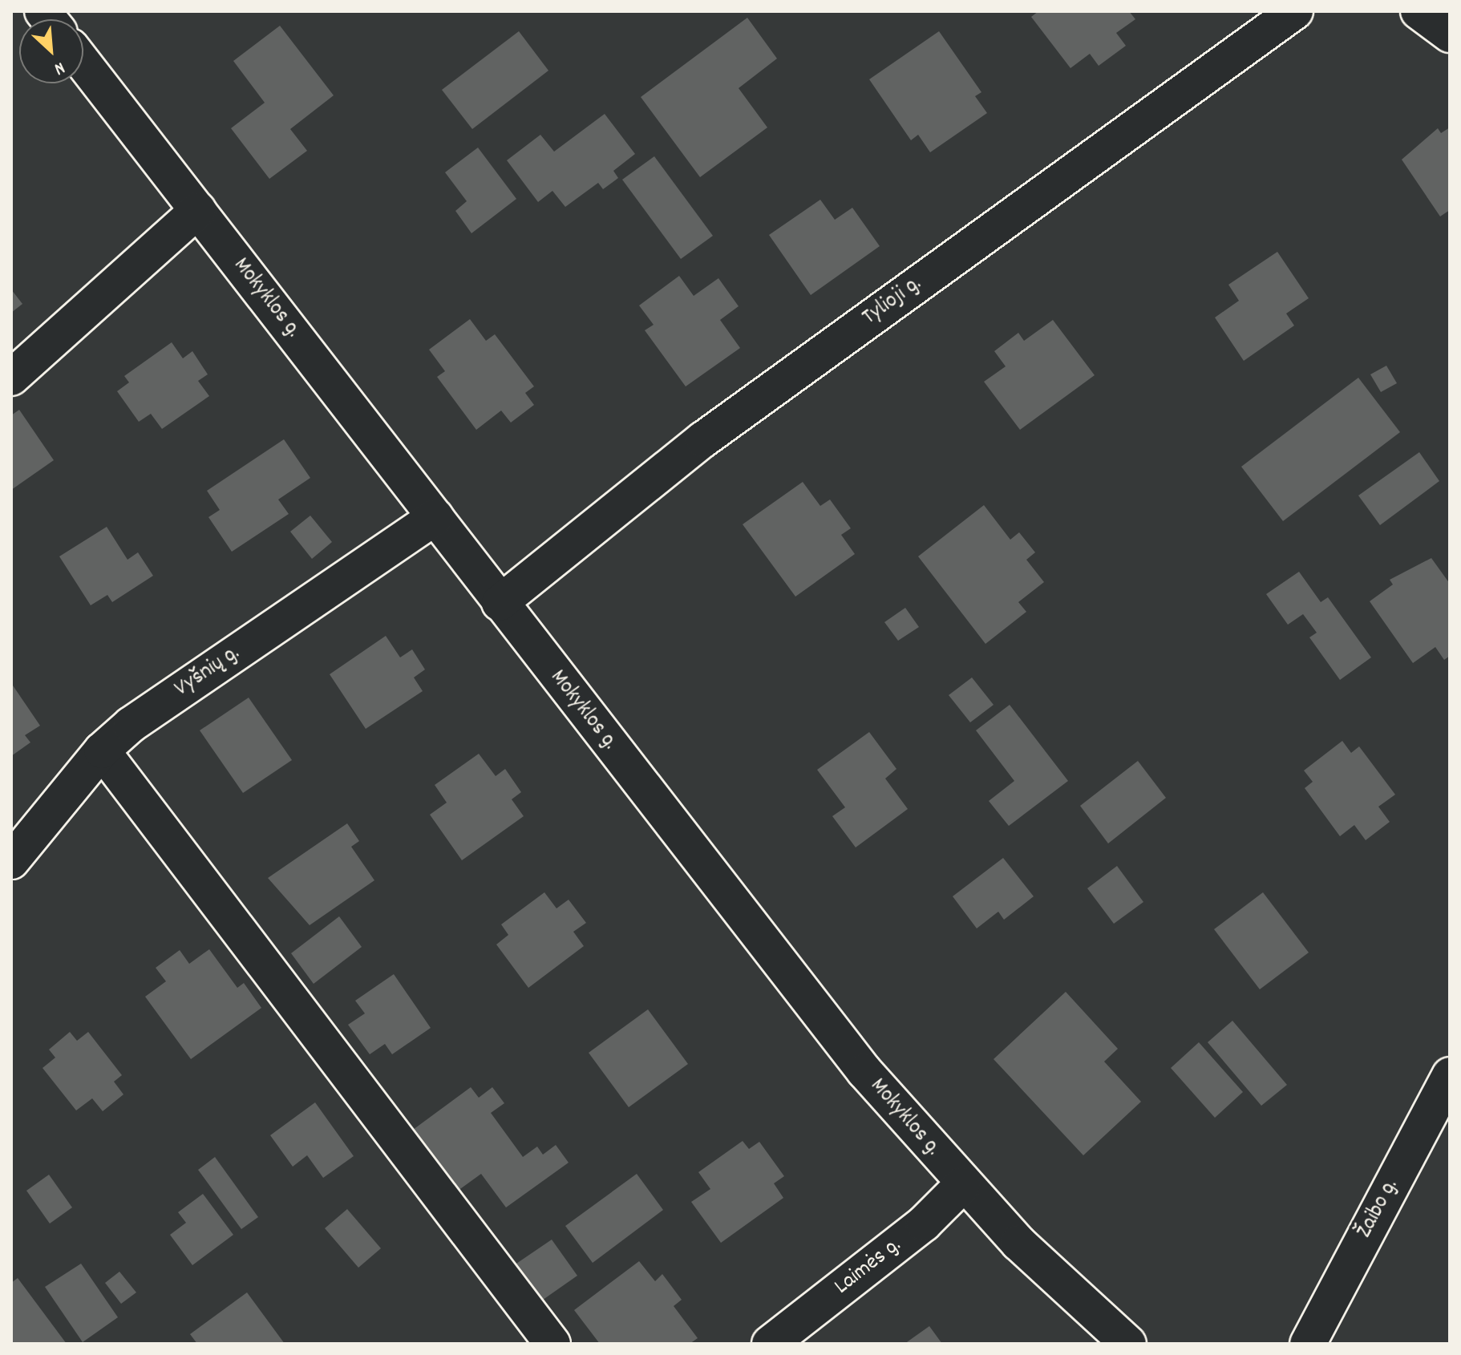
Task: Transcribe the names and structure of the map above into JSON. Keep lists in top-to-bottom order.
{
  "streets": {
    "street": [
      "Mokyklos g.",
      "Tylioji g.",
      "Vyšnių g.",
      "Žaibo g.",
      "Laimės g."
    ]
  },
  "crossings": [
    ["Mokyklos g.", "Tylioji g."],
    ["Mokyklos g.", "Vyšnių g."],
    ["Mokyklos g.", "Laimės g."]
  ],
  "north": "bottom right"
}
